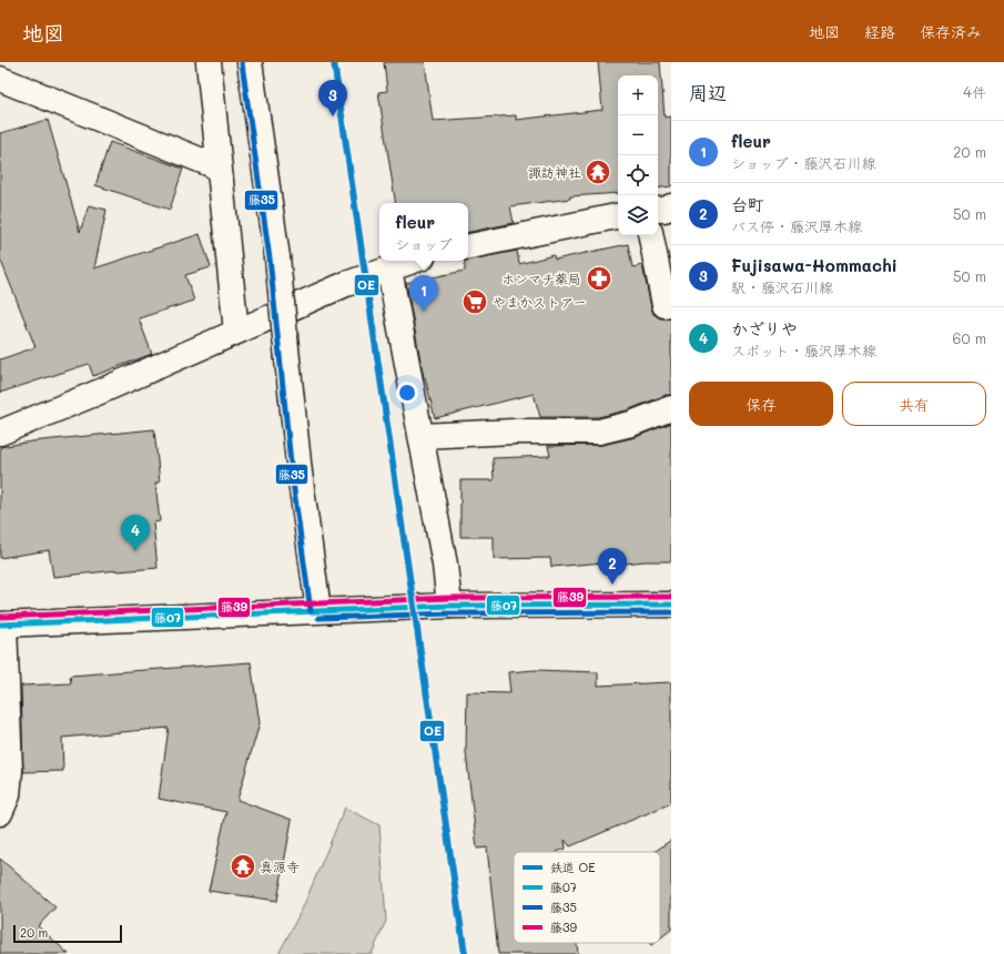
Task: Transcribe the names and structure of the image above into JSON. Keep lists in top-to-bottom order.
{
  "places": {
    "temple": ["諏訪神社", "真源寺"],
    "pharmacy": ["ホンマチ薬局"],
    "supermarket": ["やまかストアー"]
  },
  "lines": [
    "rail line OE",
    "transit line 藤35",
    "transit line 藤39",
    "transit line 藤07"
  ],
  "legend": [
    "鉄道 OE",
    "藤07",
    "藤35",
    "藤39"
  ],
  "scale_bar": "20 m",
  "page": {
    "header": "地図",
    "nav": ["地図", "経路", "保存済み"],
    "heading": ["周辺", "4件"],
    "map_buttons": ["+", "−"],
    "pins": [
      "3",
      "1",
      "4",
      "2"
    ],
    "list": [
      {
        "mark": "1",
        "name": "fleur",
        "note": "ショップ · 藤沢石川線",
        "value": "20 m"
      },
      {
        "mark": "2",
        "name": "台町",
        "note": "バス停 · 藤沢厚木線",
        "value": "50 m"
      },
      {
        "mark": "3",
        "name": "Fujisawa-Hommachi",
        "note": "駅 · 藤沢石川線",
        "value": "50 m"
      },
      {
        "mark": "4",
        "name": "かざりや",
        "note": "スポット · 藤沢厚木線",
        "value": "60 m"
      }
    ],
    "popup": ["fleur", "ショップ"],
    "buttons": ["保存", "共有"],
    "scale": "20 m"
  }
}
